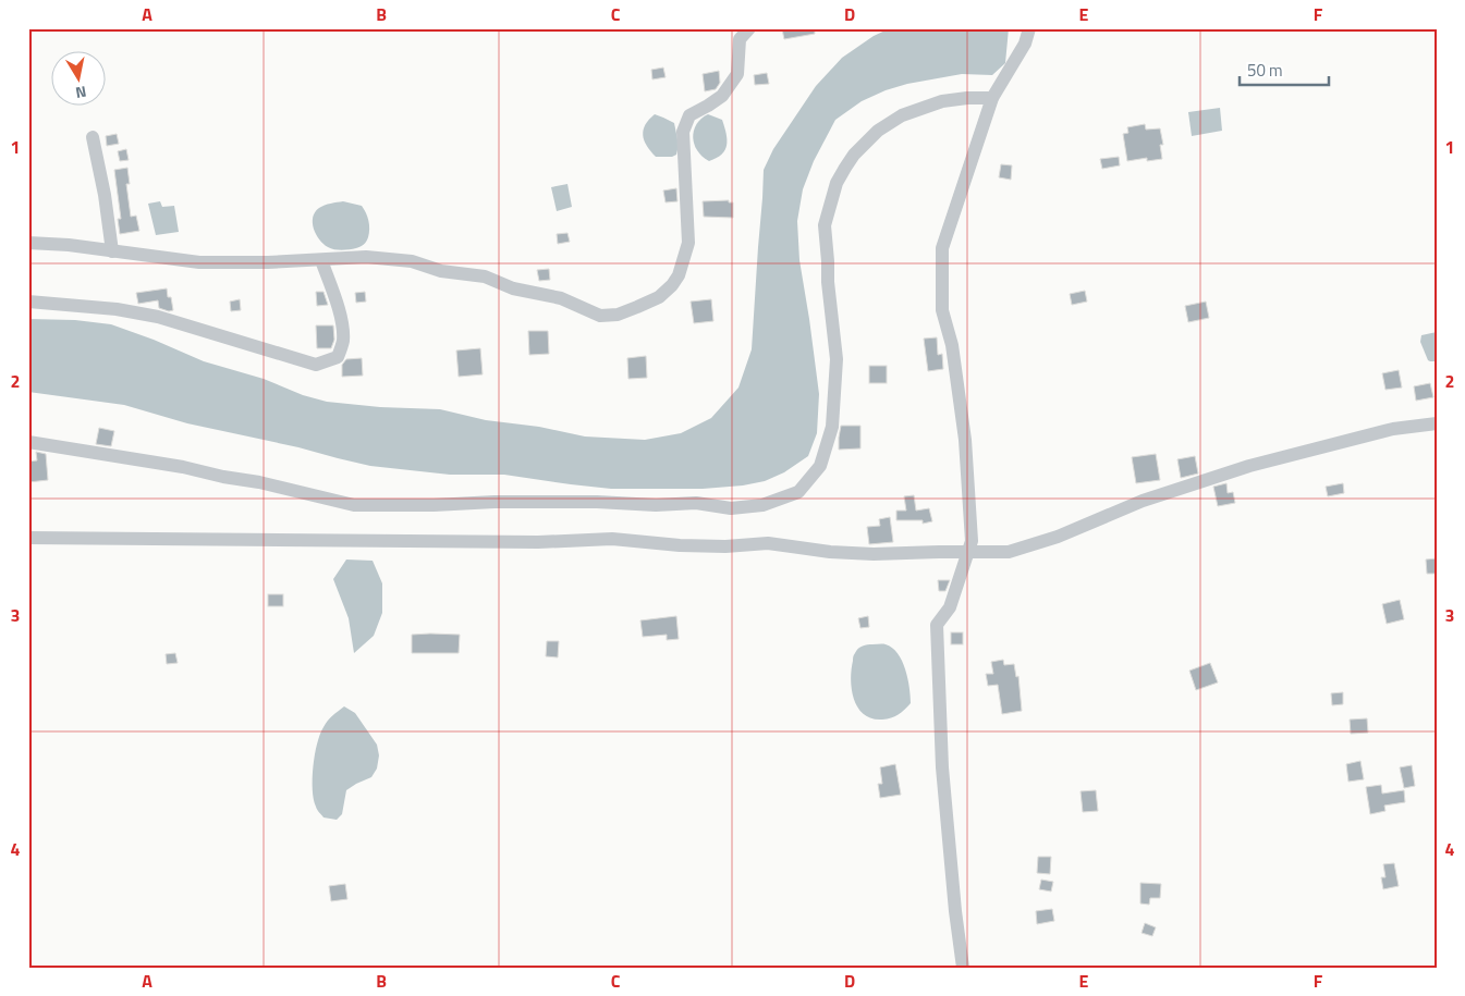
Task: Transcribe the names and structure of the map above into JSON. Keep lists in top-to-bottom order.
{
  "scale_bar": "50 m",
  "north": "bottom",
  "grid": {
    "columns": [
      "A",
      "B",
      "C",
      "D",
      "E",
      "F"
    ],
    "rows": [
      "1",
      "2",
      "3",
      "4"
    ]
  }
}
